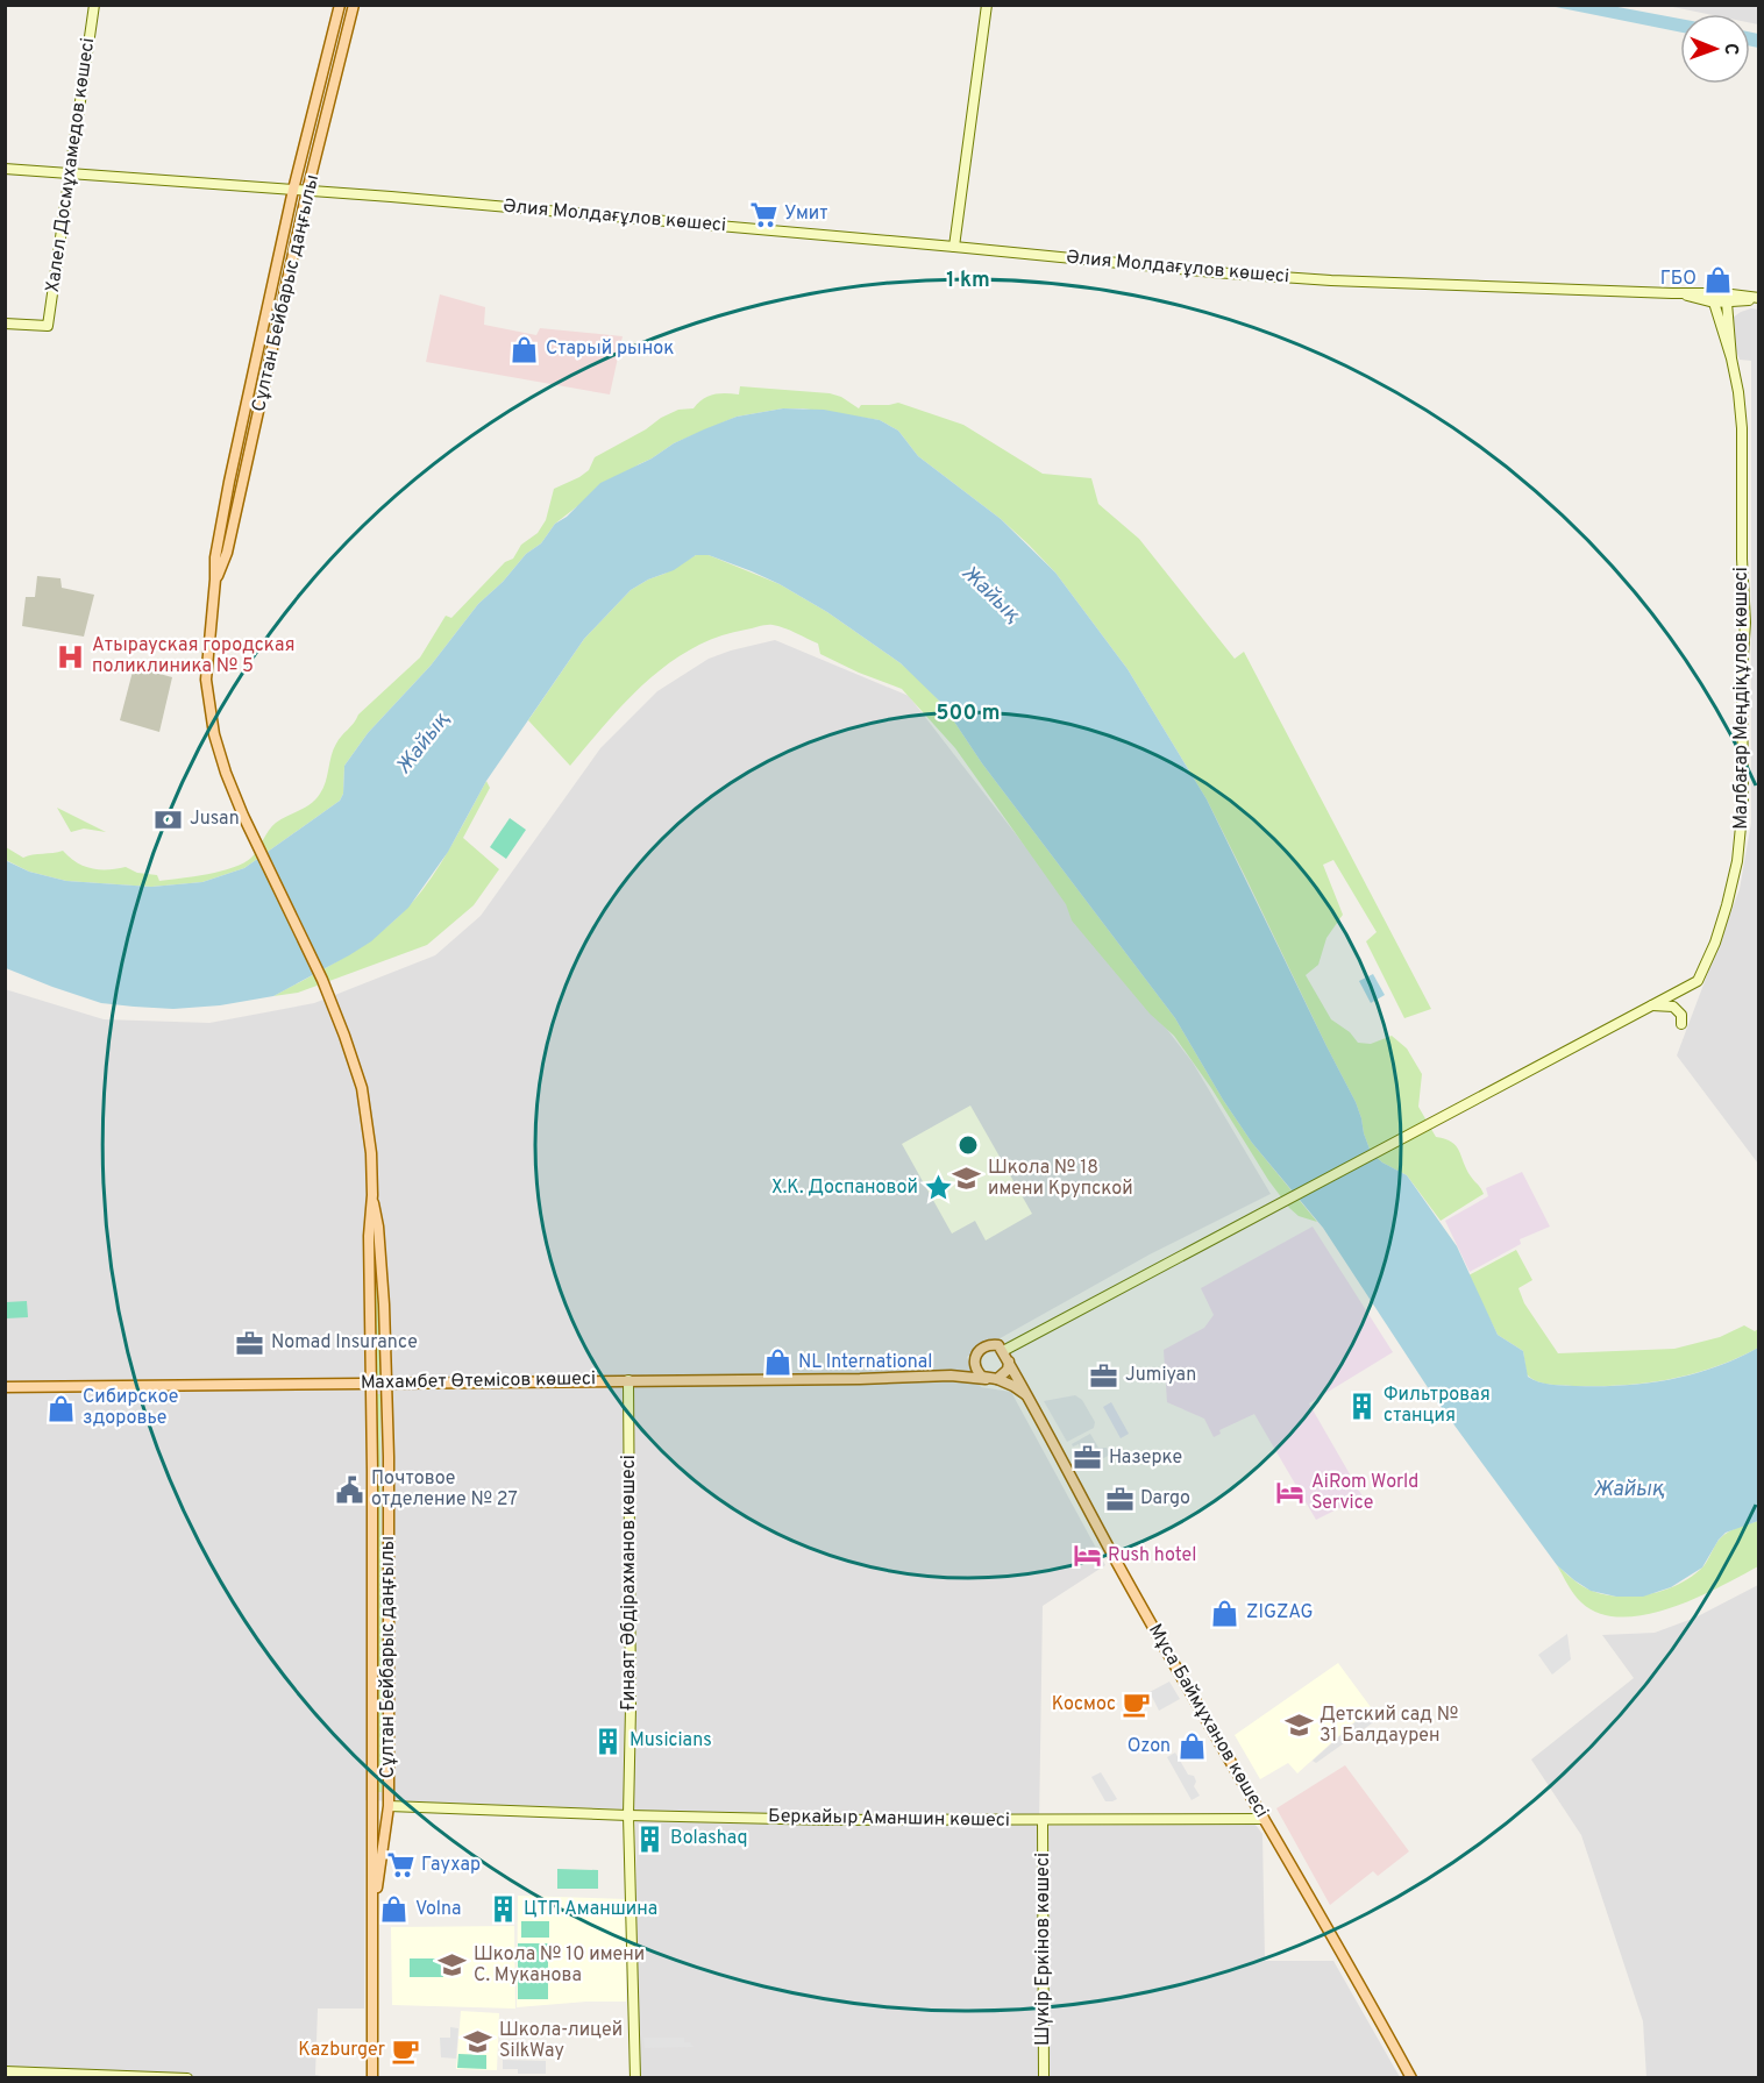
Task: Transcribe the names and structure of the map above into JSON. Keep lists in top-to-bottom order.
{
  "streets": {
    "main road": [
      "Халел Досмұхамедов көшесі",
      "Әлия Молдағұлов көшесі",
      "Сұлтан Бейбарыс даңғылы",
      "Малбағар Меңдіқұлов көшесі",
      "Махамбет Өтемісов көшесі",
      "Ғинаят Әбдірахманов көшесі",
      "Мұса Баймұханов көшесі",
      "Беркайыр Аманшин көшесі",
      "Шүкір Еркінов көшесі"
    ]
  },
  "crossings": [
    ["Халел Досмұхамедов көшесі", "Әлия Молдағұлов көшесі"],
    ["Әлия Молдағұлов көшесі", "Сұлтан Бейбарыс даңғылы"],
    ["Әлия Молдағұлов көшесі", "Малбағар Меңдіқұлов көшесі"],
    ["Сұлтан Бейбарыс даңғылы", "Махамбет Өтемісов көшесі"],
    ["Сұлтан Бейбарыс даңғылы", "Беркайыр Аманшин көшесі"],
    ["Малбағар Меңдіқұлов көшесі", "Махамбет Өтемісов көшесі"],
    ["Малбағар Меңдіқұлов көшесі", "Мұса Баймұханов көшесі"],
    ["Махамбет Өтемісов көшесі", "Ғинаят Әбдірахманов көшесі"],
    ["Махамбет Өтемісов көшесі", "Мұса Баймұханов көшесі"],
    ["Ғинаят Әбдірахманов көшесі", "Беркайыр Аманшин көшесі"],
    ["Мұса Баймұханов көшесі", "Беркайыр Аманшин көшесі"],
    ["Беркайыр Аманшин көшесі", "Шүкір Еркінов көшесі"]
  ],
  "water": ["Жайық"],
  "places": {
    "supermarket": ["Умит", "Гаухар"],
    "shop": [
      "ГБО",
      "Старый рынок",
      "NL International",
      "Сибирское здоровье",
      "ZIGZAG",
      "Ozon",
      "Volna"
    ],
    "hospital": ["Атырауская городская поликлиника № 5"],
    "bank": ["Jusan"],
    "school or university": [
      "Школа № 18 имени Крупской",
      "Детский сад № 31 Балдаурен",
      "Школа № 10 имени С. Муканова",
      "Школа-лицей SilkWay"
    ],
    "place": ["Х.К. Доспановой"],
    "office": [
      "Nomad Insurance",
      "Jumiyan",
      "Назерке",
      "Dargo"
    ],
    "building": [
      "Фильтровая станция",
      "Musicians",
      "Bolashaq",
      "ЦТП Аманшина"
    ],
    "public building": ["Почтовое отделение № 27"],
    "hotel": ["AiRom World Service", "Rush hotel"],
    "cafe": ["Космос", "Kazburger"]
  },
  "north": "right",
  "rings": ["1 km", "500 m"]
}
